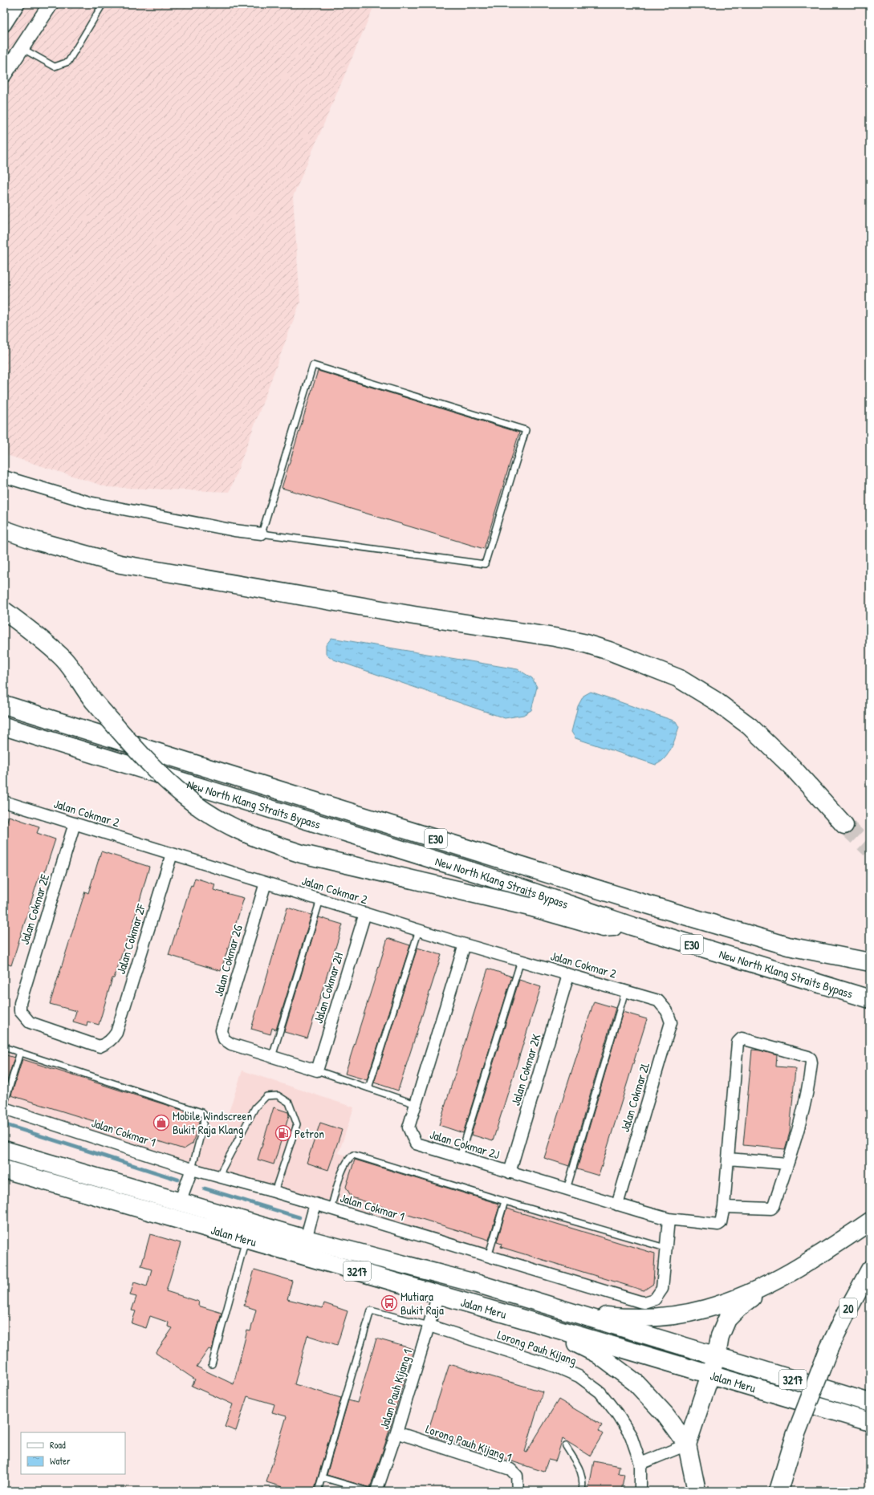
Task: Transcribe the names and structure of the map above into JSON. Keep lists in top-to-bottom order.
{
  "streets": {
    "highway": [
      "New North Klang Straits Bypass",
      "E30",
      "Jalan Meru",
      "3217",
      "20"
    ],
    "street": [
      "Jalan Cokmar 2",
      "Jalan Cokmar 2E",
      "Jalan Cokmar 2F",
      "Jalan Cokmar 2G",
      "Jalan Cokmar 2H",
      "Jalan Cokmar 2K",
      "Jalan Cokmar 2L",
      "Jalan Cokmar 1",
      "Jalan Cokmar 2J",
      "Lorong Pauh Kijang",
      "Jalan Pauh Kijang 1",
      "Lorong Pauh Kijang 1"
    ]
  },
  "crossings": [
    ["Jalan Cokmar 2", "Jalan Cokmar 2E"],
    ["Jalan Cokmar 2", "Jalan Cokmar 2F"],
    ["Jalan Cokmar 2", "Jalan Cokmar 2G"],
    ["Jalan Cokmar 2", "Jalan Cokmar 2H"],
    ["Jalan Cokmar 2", "Jalan Cokmar 2K"],
    ["Jalan Cokmar 2", "Jalan Cokmar 2L"],
    ["Jalan Cokmar 2", "Jalan Cokmar 2J"],
    ["Jalan Cokmar 2E", "Jalan Cokmar 2F"],
    ["Jalan Cokmar 2K", "Jalan Cokmar 2J"],
    ["Jalan Cokmar 2L", "Jalan Cokmar 2J"],
    ["Jalan Cokmar 1", "Jalan Cokmar 2J"],
    ["Jalan Meru", "Jalan Pauh Kijang 1"],
    ["Lorong Pauh Kijang", "Jalan Pauh Kijang 1"],
    ["Jalan Pauh Kijang 1", "Lorong Pauh Kijang 1"]
  ],
  "places": {
    "shop": ["Mobile Windscreen Bukit Raja Klang"],
    "fuel station": ["Petron"],
    "bus stop": ["Mutiara Bukit Raja"]
  },
  "legend": ["Road", "Water"]
}
